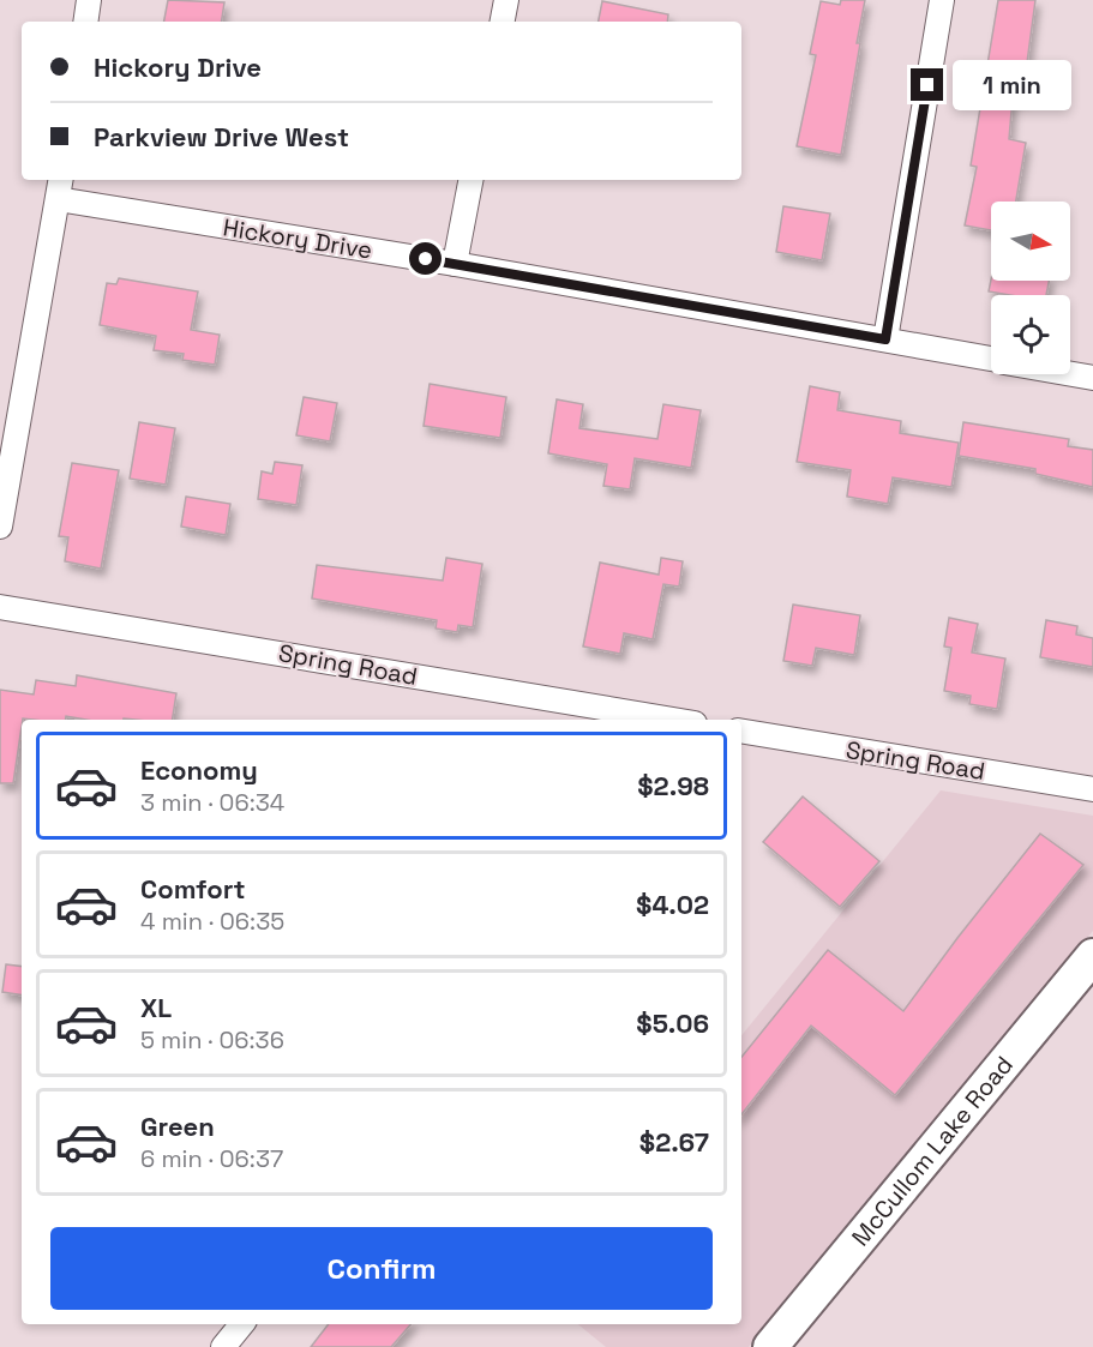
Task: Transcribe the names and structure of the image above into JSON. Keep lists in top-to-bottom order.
{
  "streets": {
    "street": ["Hickory Drive", "Spring Road", "McCullom Lake Road"]
  },
  "north": "right",
  "page": {
    "banner": ["Hickory Drive", "Parkview Drive West"],
    "bubble": "1 min",
    "list": [
      {
        "name": "Economy",
        "note": "3 min · 06:34",
        "value": "$2.98"
      },
      {
        "name": "Comfort",
        "note": "4 min · 06:35",
        "value": "$4.02"
      },
      {
        "name": "XL",
        "note": "5 min · 06:36",
        "value": "$5.06"
      },
      {
        "name": "Green",
        "note": "6 min · 06:37",
        "value": "$2.67"
      }
    ],
    "buttons": "Confirm"
  }
}
